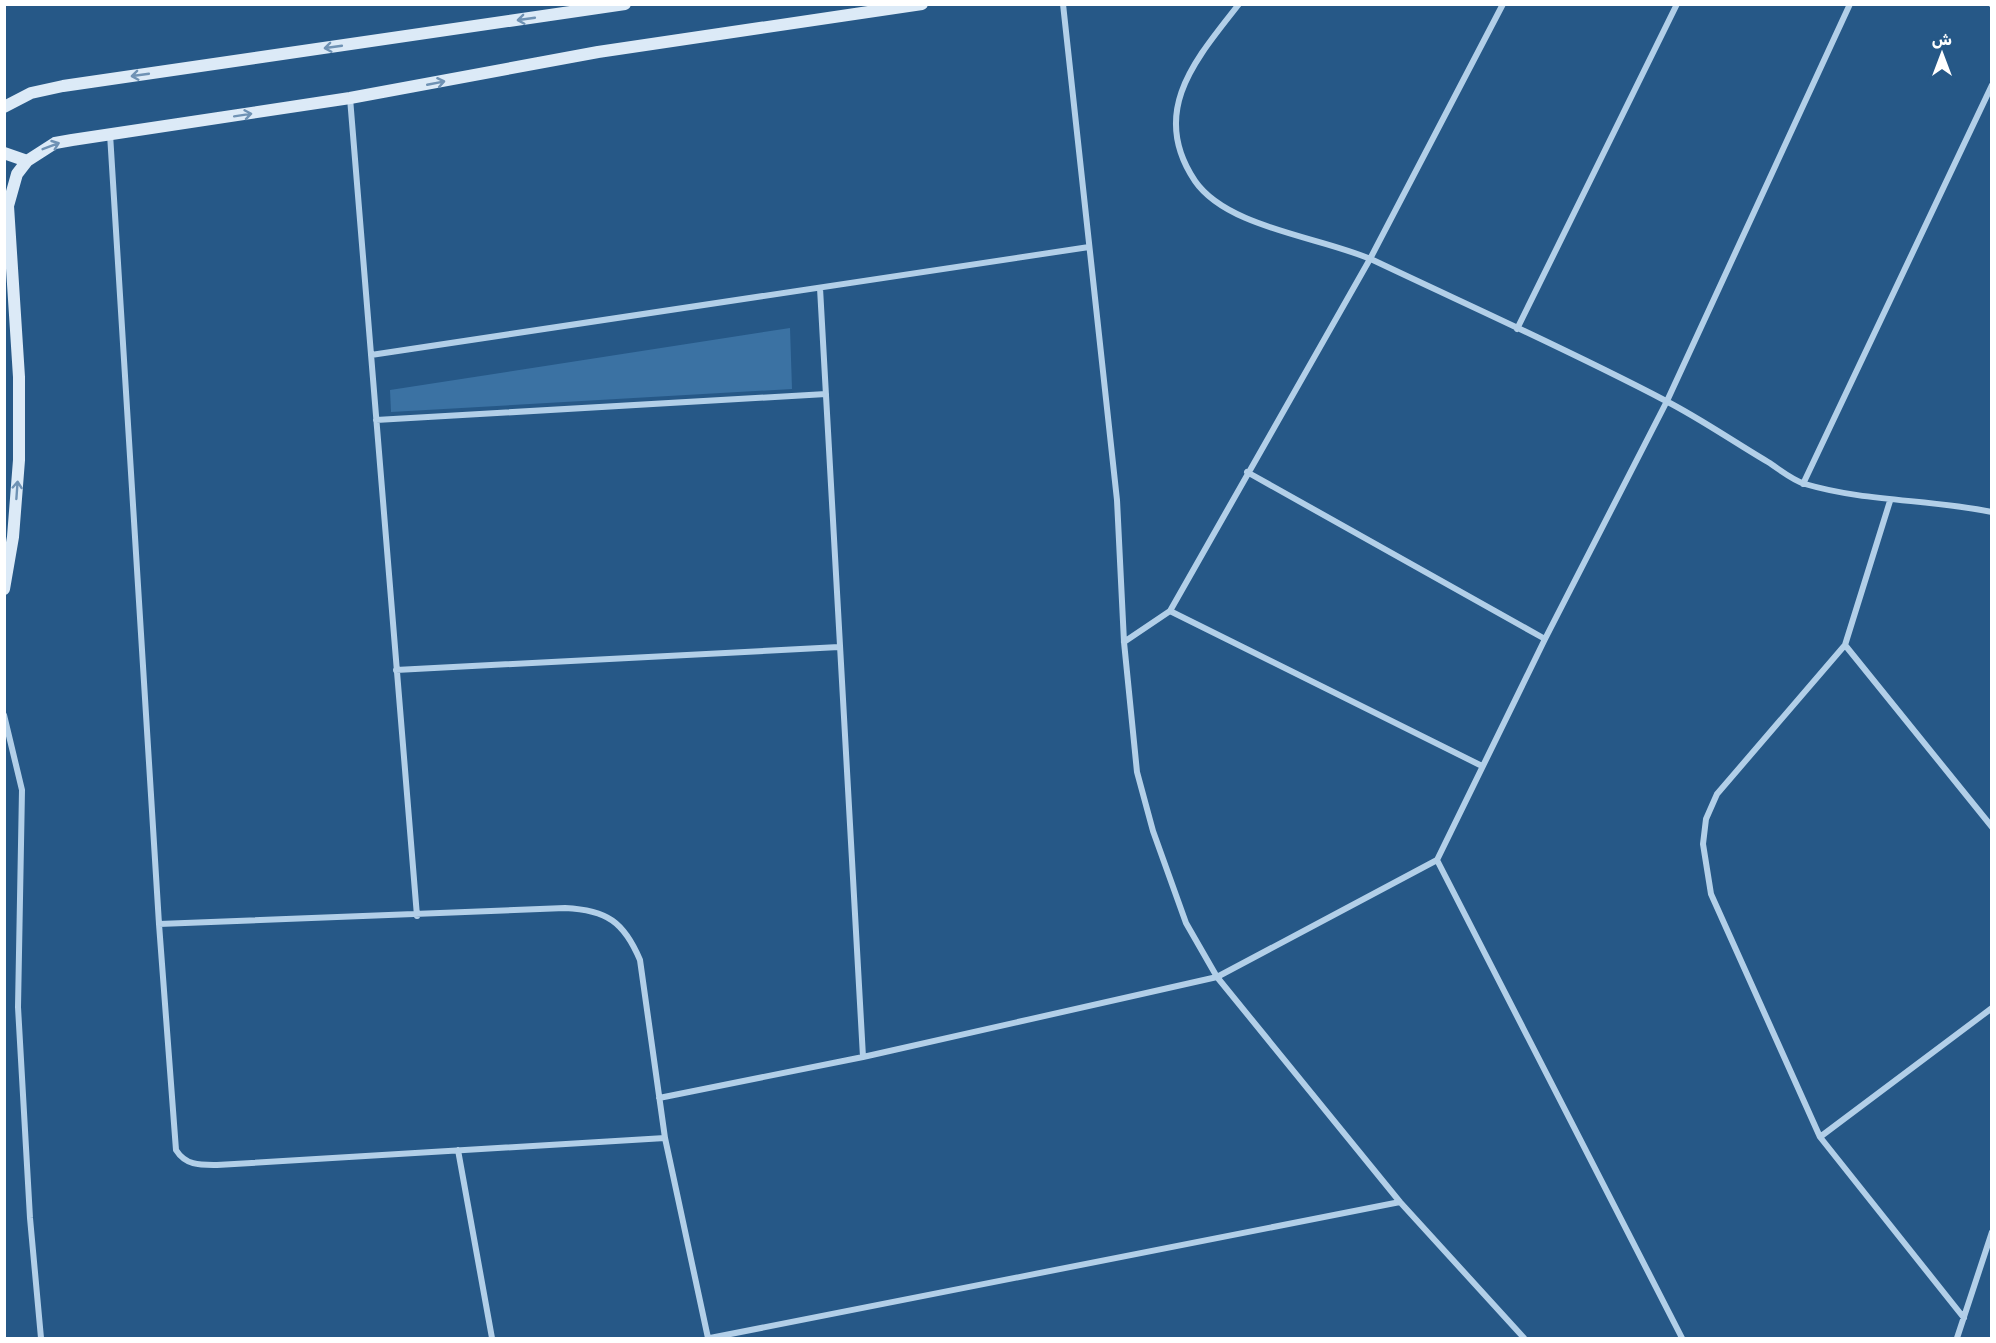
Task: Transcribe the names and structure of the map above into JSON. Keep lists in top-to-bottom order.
{
  "north": "top"
}
